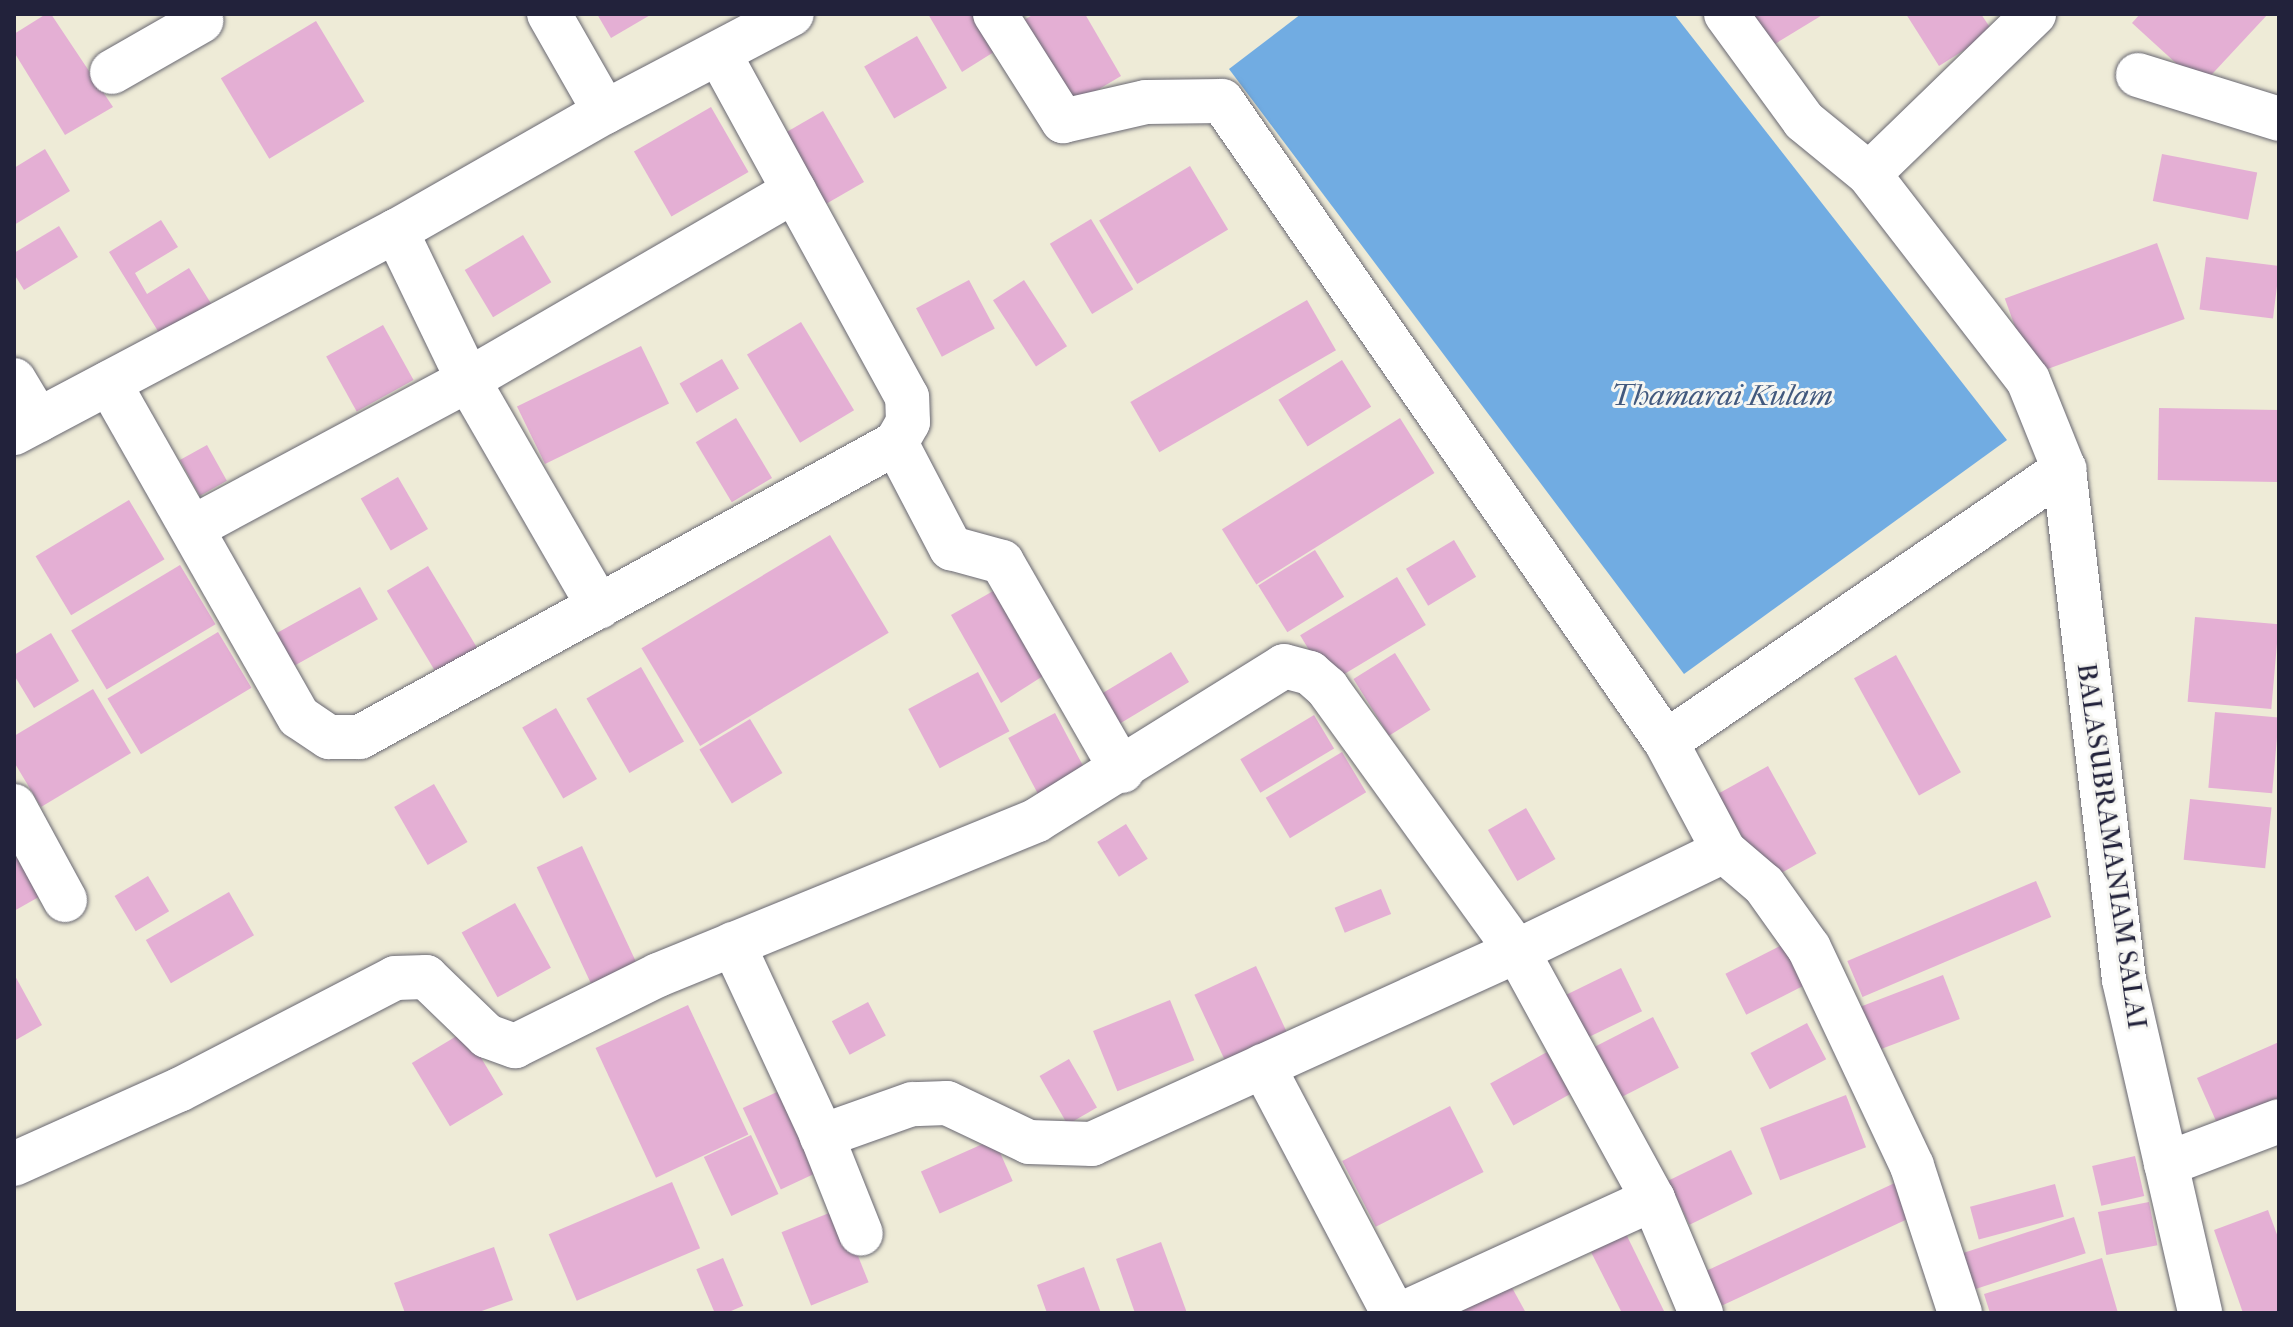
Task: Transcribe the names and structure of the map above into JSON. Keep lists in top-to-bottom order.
{
  "streets": {
    "street": ["BALASUBRAMANIAM SALAI"]
  },
  "water": ["Thamarai Kulam"]
}
